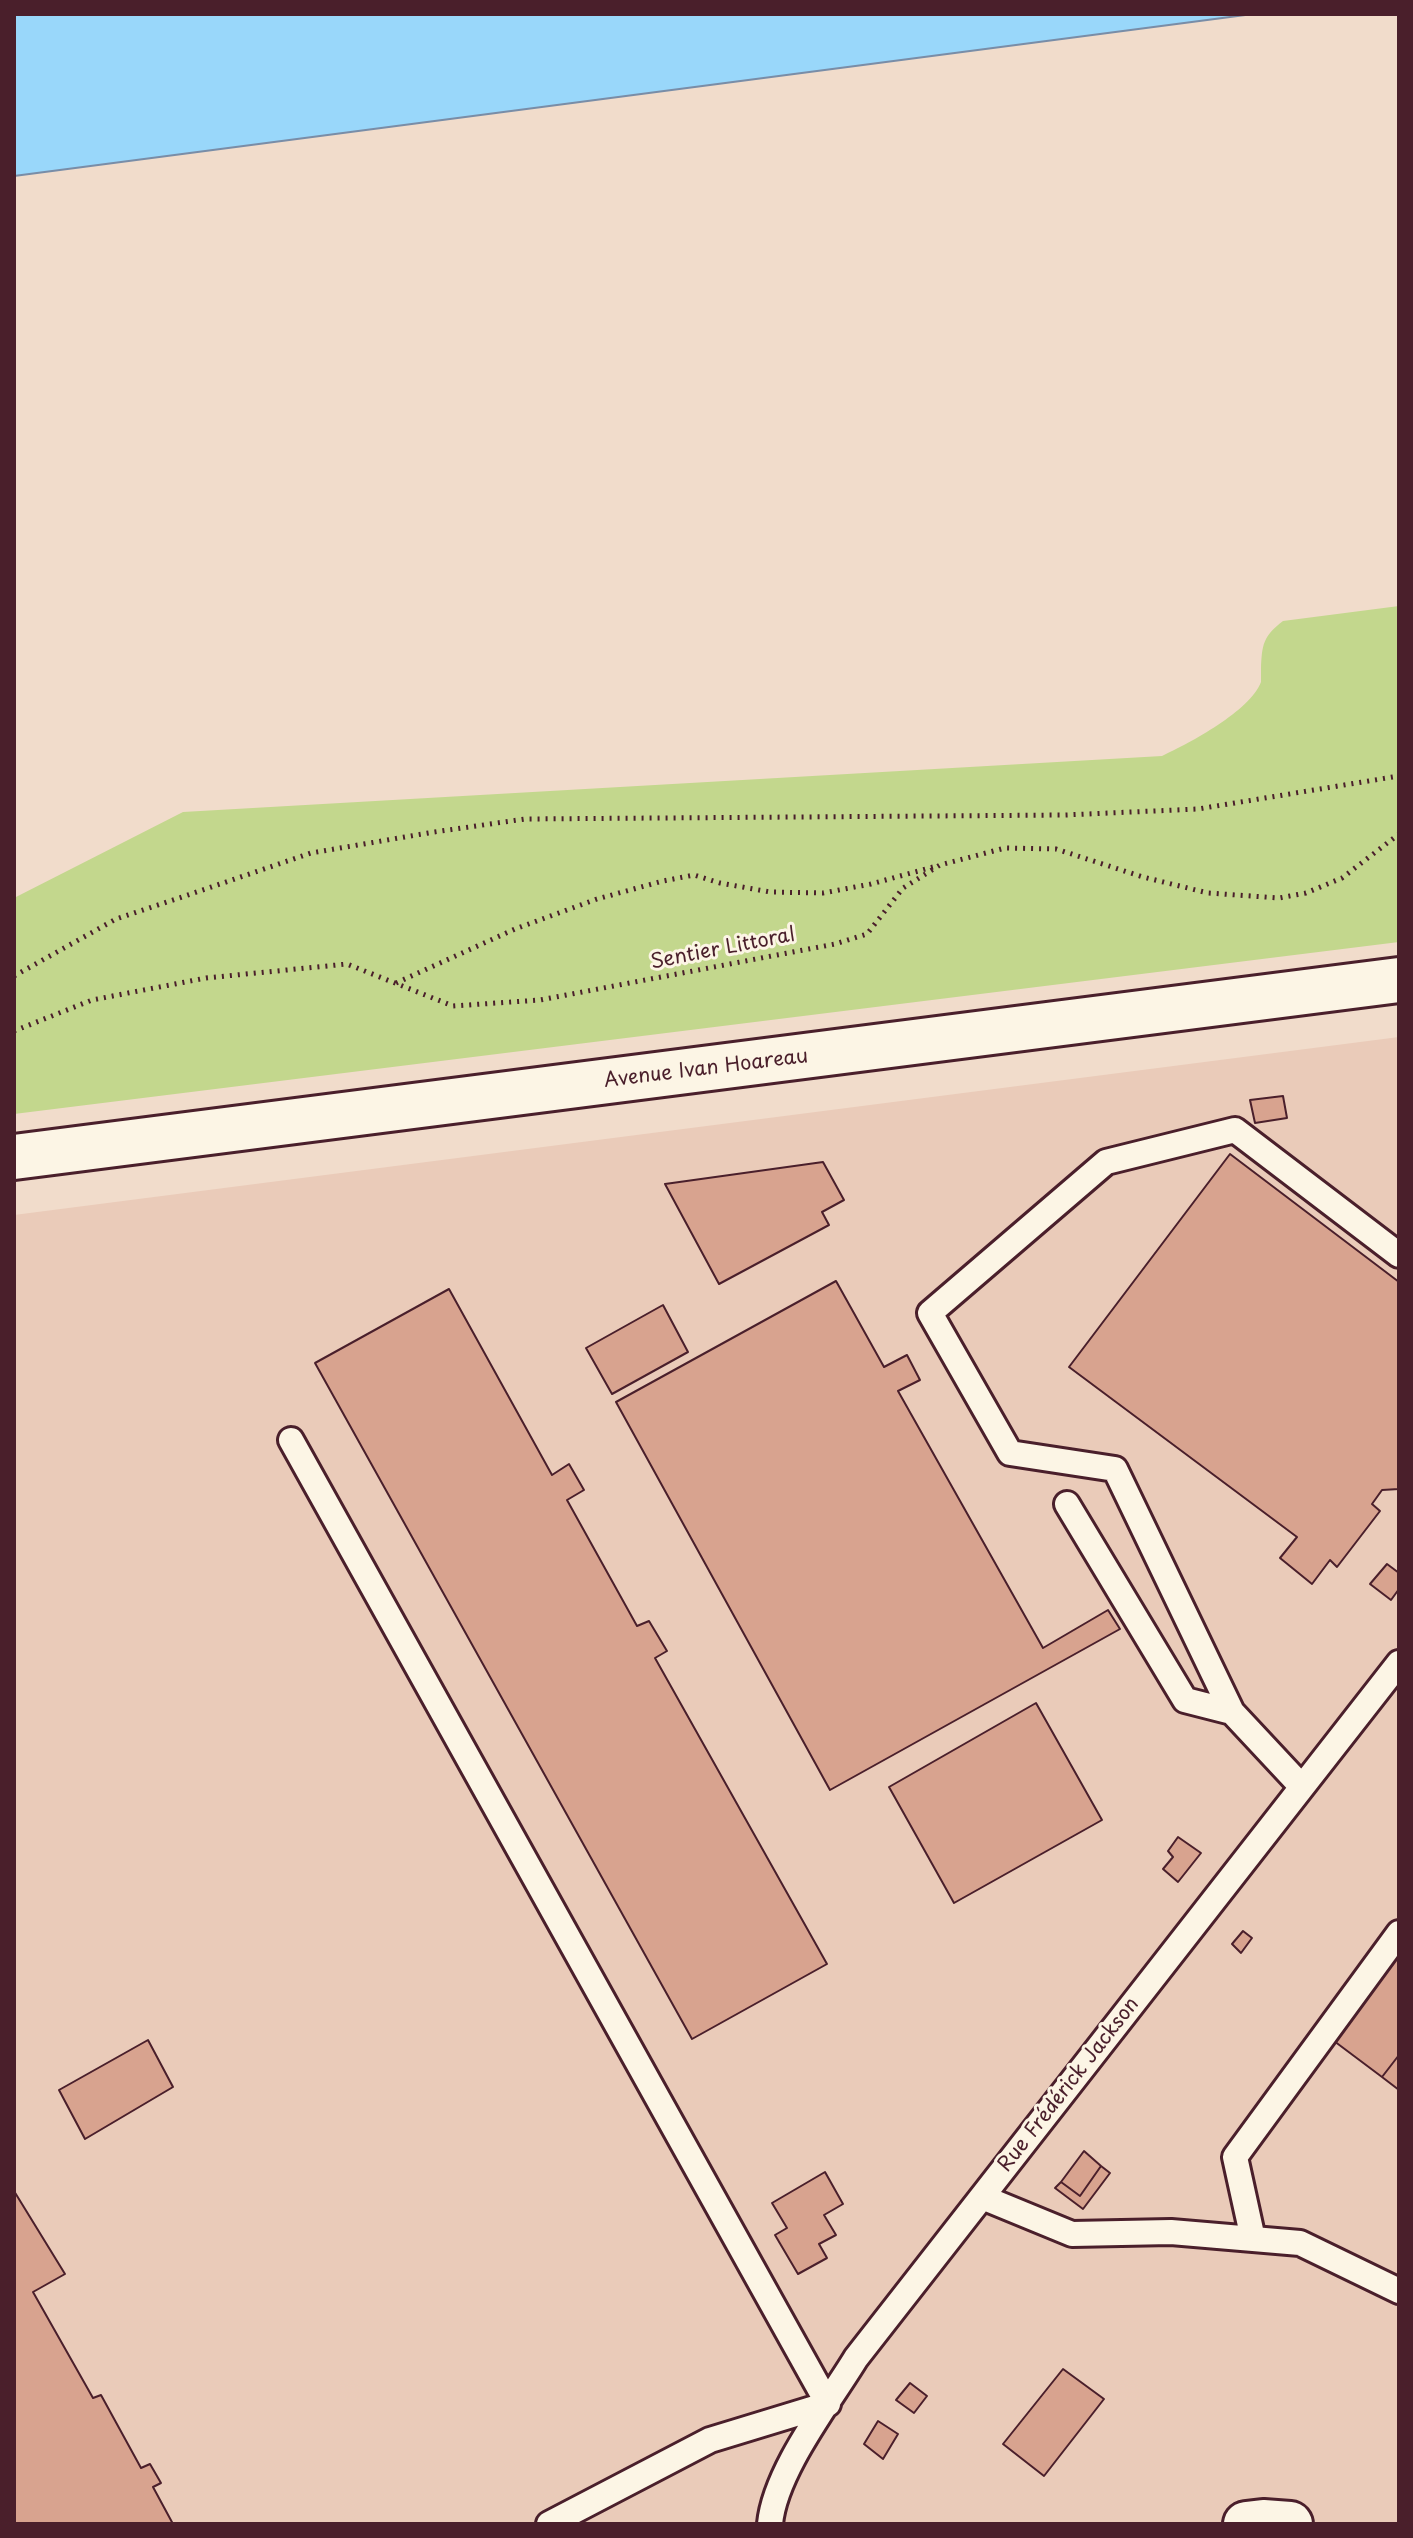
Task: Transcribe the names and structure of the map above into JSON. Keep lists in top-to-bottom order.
{
  "streets": {
    "street": ["Avenue Ivan Hoareau"],
    "lane": ["Rue Frédérick Jackson"],
    "path": ["Sentier Littoral"]
  }
}
